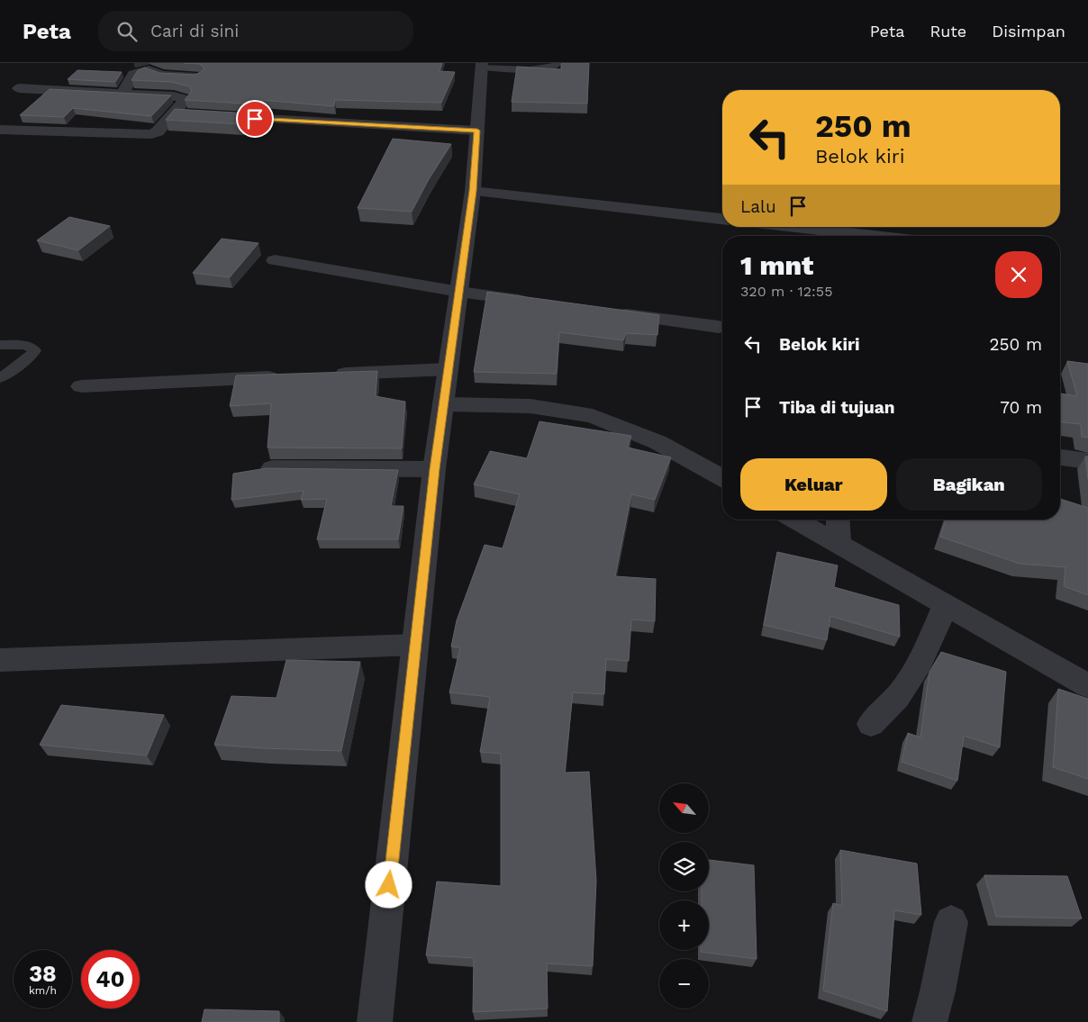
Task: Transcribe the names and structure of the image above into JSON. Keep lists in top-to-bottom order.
{
  "north": "top left",
  "page": {
    "header": "Peta",
    "search": "Cari di sini",
    "nav": ["Peta", "Rute", "Disimpan"],
    "turn": ["250 m", "Belok kiri"],
    "then": "Lalu",
    "heading": ["1 mnt", "320 m · 12:55"],
    "list": [
      {
        "name": "Belok kiri",
        "value": "250 m"
      },
      {
        "name": "Tiba di tujuan",
        "value": "70 m"
      }
    ],
    "buttons": ["Keluar", "Bagikan"],
    "map_buttons": ["+", "−"],
    "speed": "38 km/h",
    "limit": "40"
  }
}
